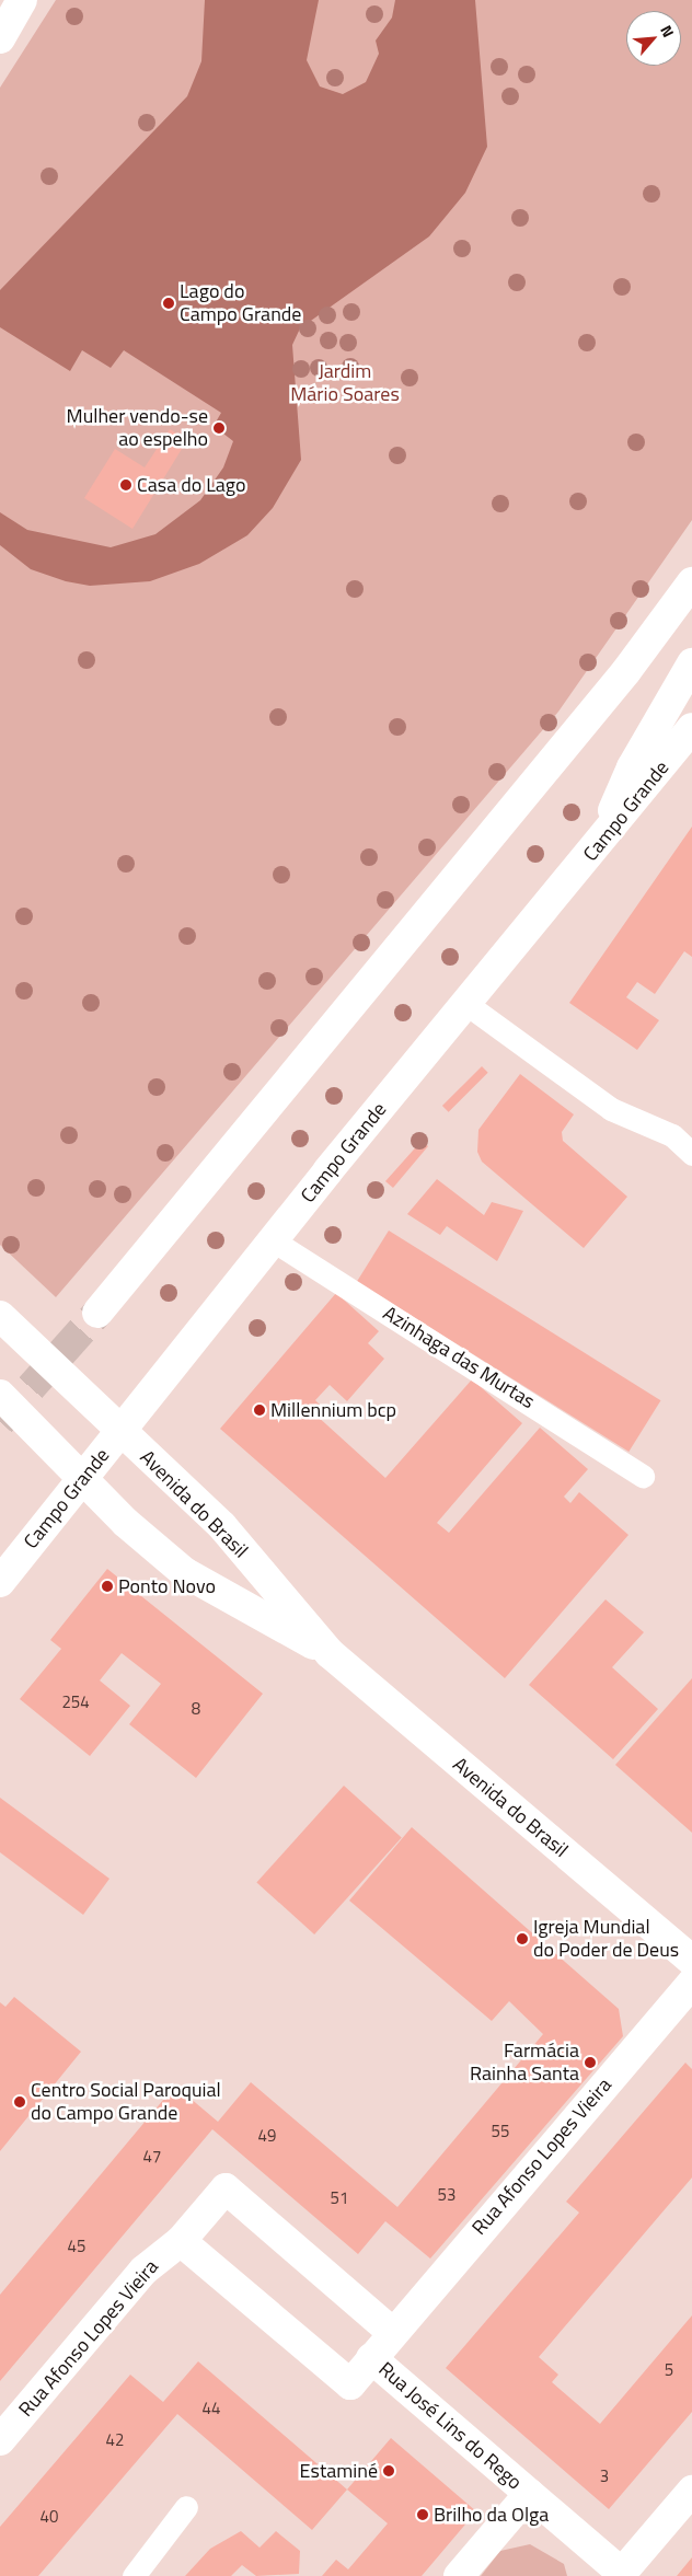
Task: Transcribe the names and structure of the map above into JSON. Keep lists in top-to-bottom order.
{
  "streets": {
    "main road": [
      "Campo Grande",
      "Avenida do Brasil",
      "Rua Afonso Lopes Vieira",
      "Rua José Lins do Rego"
    ],
    "lane": ["Azinhaga das Murtas"]
  },
  "crossings": [
    ["Campo Grande", "Azinhaga das Murtas"],
    ["Campo Grande", "Avenida do Brasil"],
    ["Rua Afonso Lopes Vieira", "Rua José Lins do Rego"]
  ],
  "parks": ["Jardim Mário Soares"],
  "places": [
    "Lago do Campo Grande",
    "Mulher vendo-se ao espelho",
    "Casa do Lago",
    "Millennium bcp",
    "Ponto Novo",
    "Igreja Mundial do Poder de Deus",
    "Farmácia Rainha Santa",
    "Centro Social Paroquial do Campo Grande",
    "Estaminé",
    "Brilho da Olga"
  ],
  "house_numbers": [
    "254",
    "8",
    "55",
    "49",
    "47",
    "53",
    "51",
    "45",
    "5",
    "44",
    "42",
    "3",
    "40"
  ],
  "north": "top right"
}
